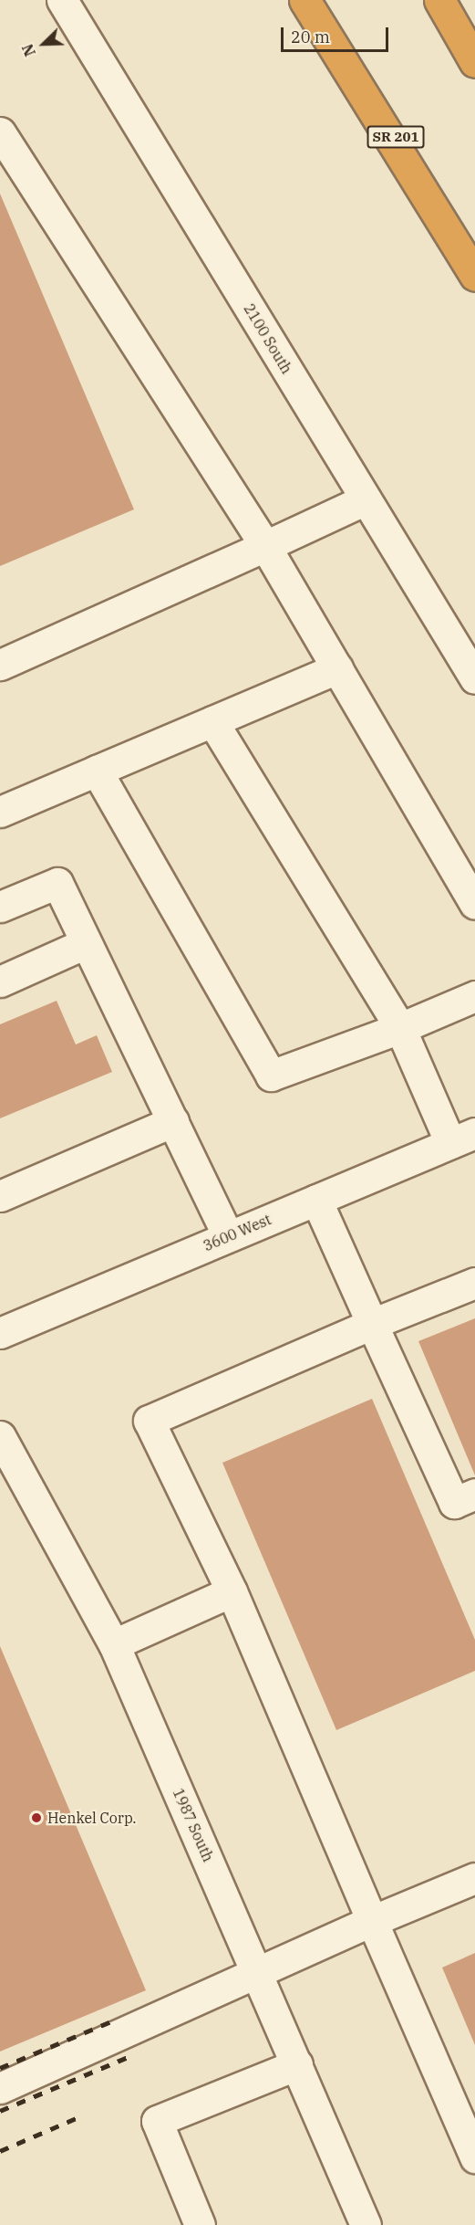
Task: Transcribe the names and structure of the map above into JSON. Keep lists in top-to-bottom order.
{
  "streets": {
    "highway": ["SR 201"],
    "street": ["2100 South", "3600 West", "1987 South"]
  },
  "places": ["Henkel Corp."],
  "scale_bar": "20 m",
  "north": "bottom left"
}
